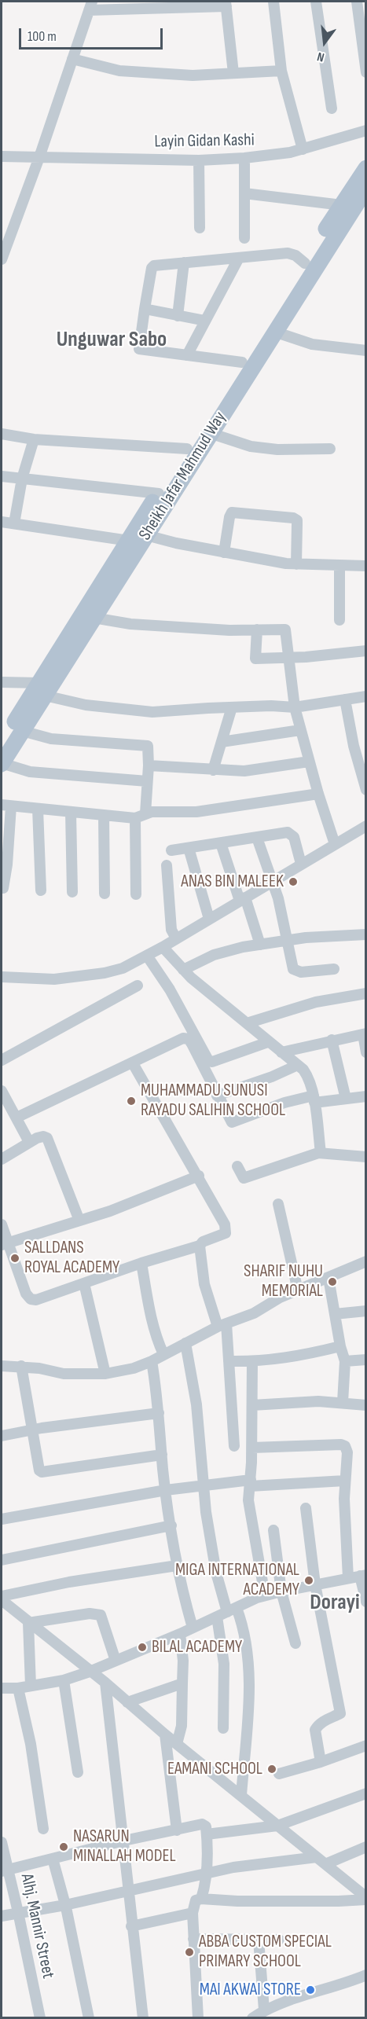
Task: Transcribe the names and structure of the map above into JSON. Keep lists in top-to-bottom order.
{
  "streets": {
    "main road": ["Sheikh Jafar Mahmud Way"],
    "street": ["Layin Gidan Kashi", "Alhj. Mannir Street"]
  },
  "districts": ["Unguwar Sabo", "Dorayi"],
  "places": [
    "ANAS BIN MALEEK",
    "MUHAMMADU SUNUSI RAYADU SALIHIN SCHOOL",
    "SALLDANS ROYAL ACADEMY",
    "SHARIF NUHU MEMORIAL",
    "MIGA INTERNATIONAL ACADEMY",
    "BILAL ACADEMY",
    "EAMANI SCHOOL",
    "NASARUN MINALLAH MODEL",
    "ABBA CUSTOM SPECIAL PRIMARY SCHOOL",
    "MAI AKWAI STORE"
  ],
  "scale_bar": "100 m",
  "north": "bottom"
}
